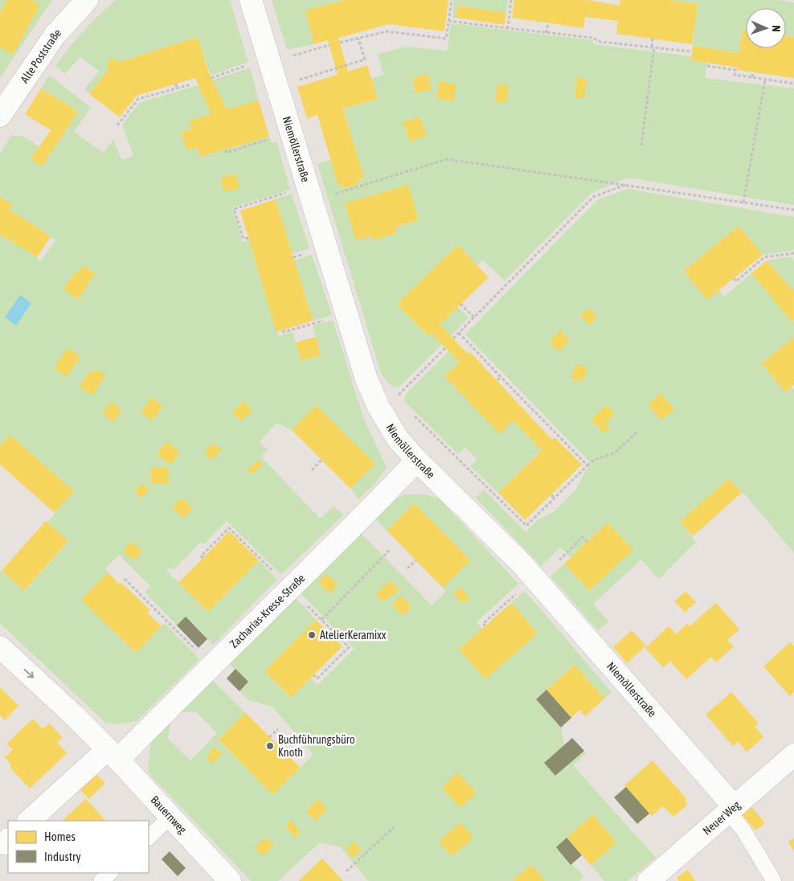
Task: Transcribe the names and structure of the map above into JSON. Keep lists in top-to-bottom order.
{
  "streets": {
    "street": [
      "Alte Poststraße",
      "Niemöllerstraße",
      "Zacharias-Kresse-Straße",
      "Bauernweg",
      "Neuer Weg"
    ]
  },
  "crossings": [
    ["Niemöllerstraße", "Zacharias-Kresse-Straße"],
    ["Niemöllerstraße", "Neuer Weg"],
    ["Zacharias-Kresse-Straße", "Bauernweg"]
  ],
  "one_way": ["Bauernweg"],
  "places": ["AtelierKeramixx", "Buchführungsbüro Knoth"],
  "legend": ["Homes", "Industry"],
  "north": "right"
}
